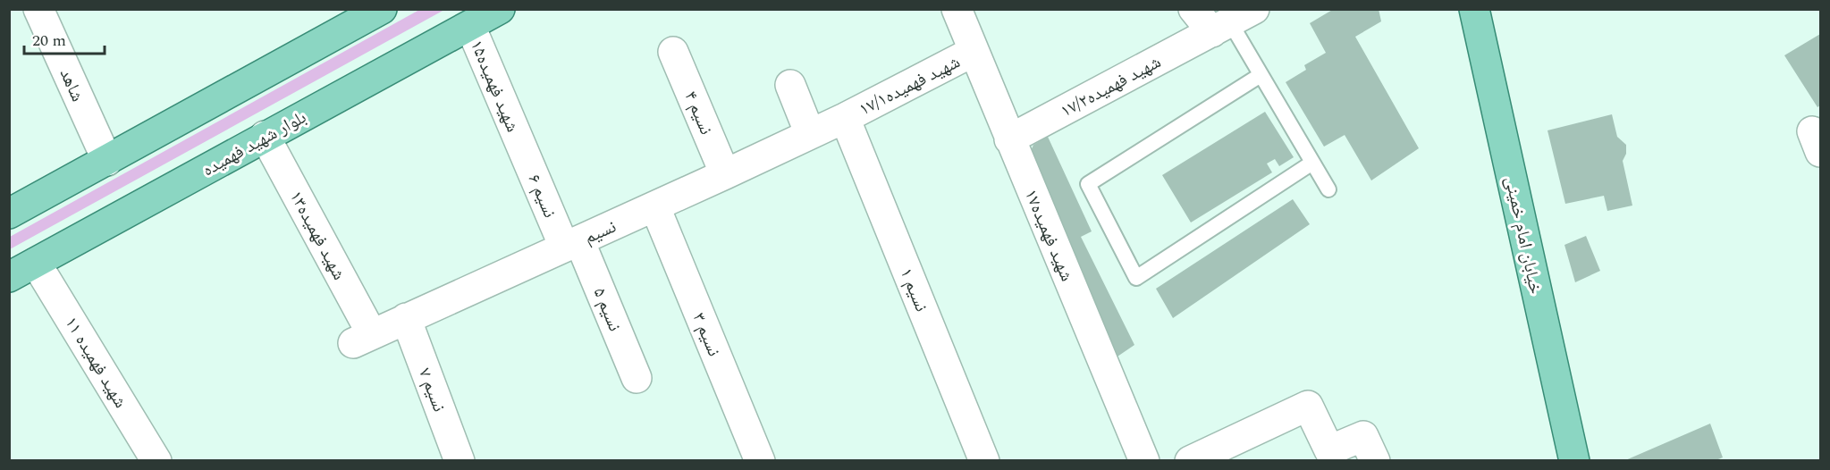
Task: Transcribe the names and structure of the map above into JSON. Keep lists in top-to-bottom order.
{
  "streets": {
    "main road": ["بلوار شهید فهمیده", "خیابان امام خمینی"],
    "street": [
      "شاهد",
      "شهید فهمیده۱۷/۱",
      "شهید فهمیده۱۵",
      "شهید فهمیده۱۷/۲",
      "نسیم ۴",
      "نسیم ۶",
      "نسیم",
      "شهید فهمیده۱۳",
      "شهید فهمیده۱۷",
      "نسیم ۱",
      "نسیم ۵",
      "نسیم ۳",
      "شهید فهمیده ۱۱",
      "نسیم ۷"
    ]
  },
  "crossings": [
    ["شهید فهمیده۱۷/۱", "نسیم"],
    ["شهید فهمیده۱۷/۱", "شهید فهمیده۱۷"],
    ["شهید فهمیده۱۷/۱", "نسیم ۱"],
    ["شهید فهمیده۱۵", "بلوار شهید فهمیده"],
    ["شهید فهمیده۱۵", "نسیم ۶"],
    ["شهید فهمیده۱۷/۲", "شهید فهمیده۱۷"],
    ["نسیم ۴", "نسیم"],
    ["بلوار شهید فهمیده", "شهید فهمیده۱۳"],
    ["بلوار شهید فهمیده", "شهید فهمیده ۱۱"],
    ["نسیم ۶", "نسیم"],
    ["نسیم ۶", "نسیم ۵"],
    ["نسیم", "شهید فهمیده۱۳"],
    ["نسیم", "نسیم ۱"],
    ["نسیم", "نسیم ۵"],
    ["نسیم", "نسیم ۳"],
    ["نسیم", "نسیم ۷"]
  ],
  "scale_bar": "20 m"
}
